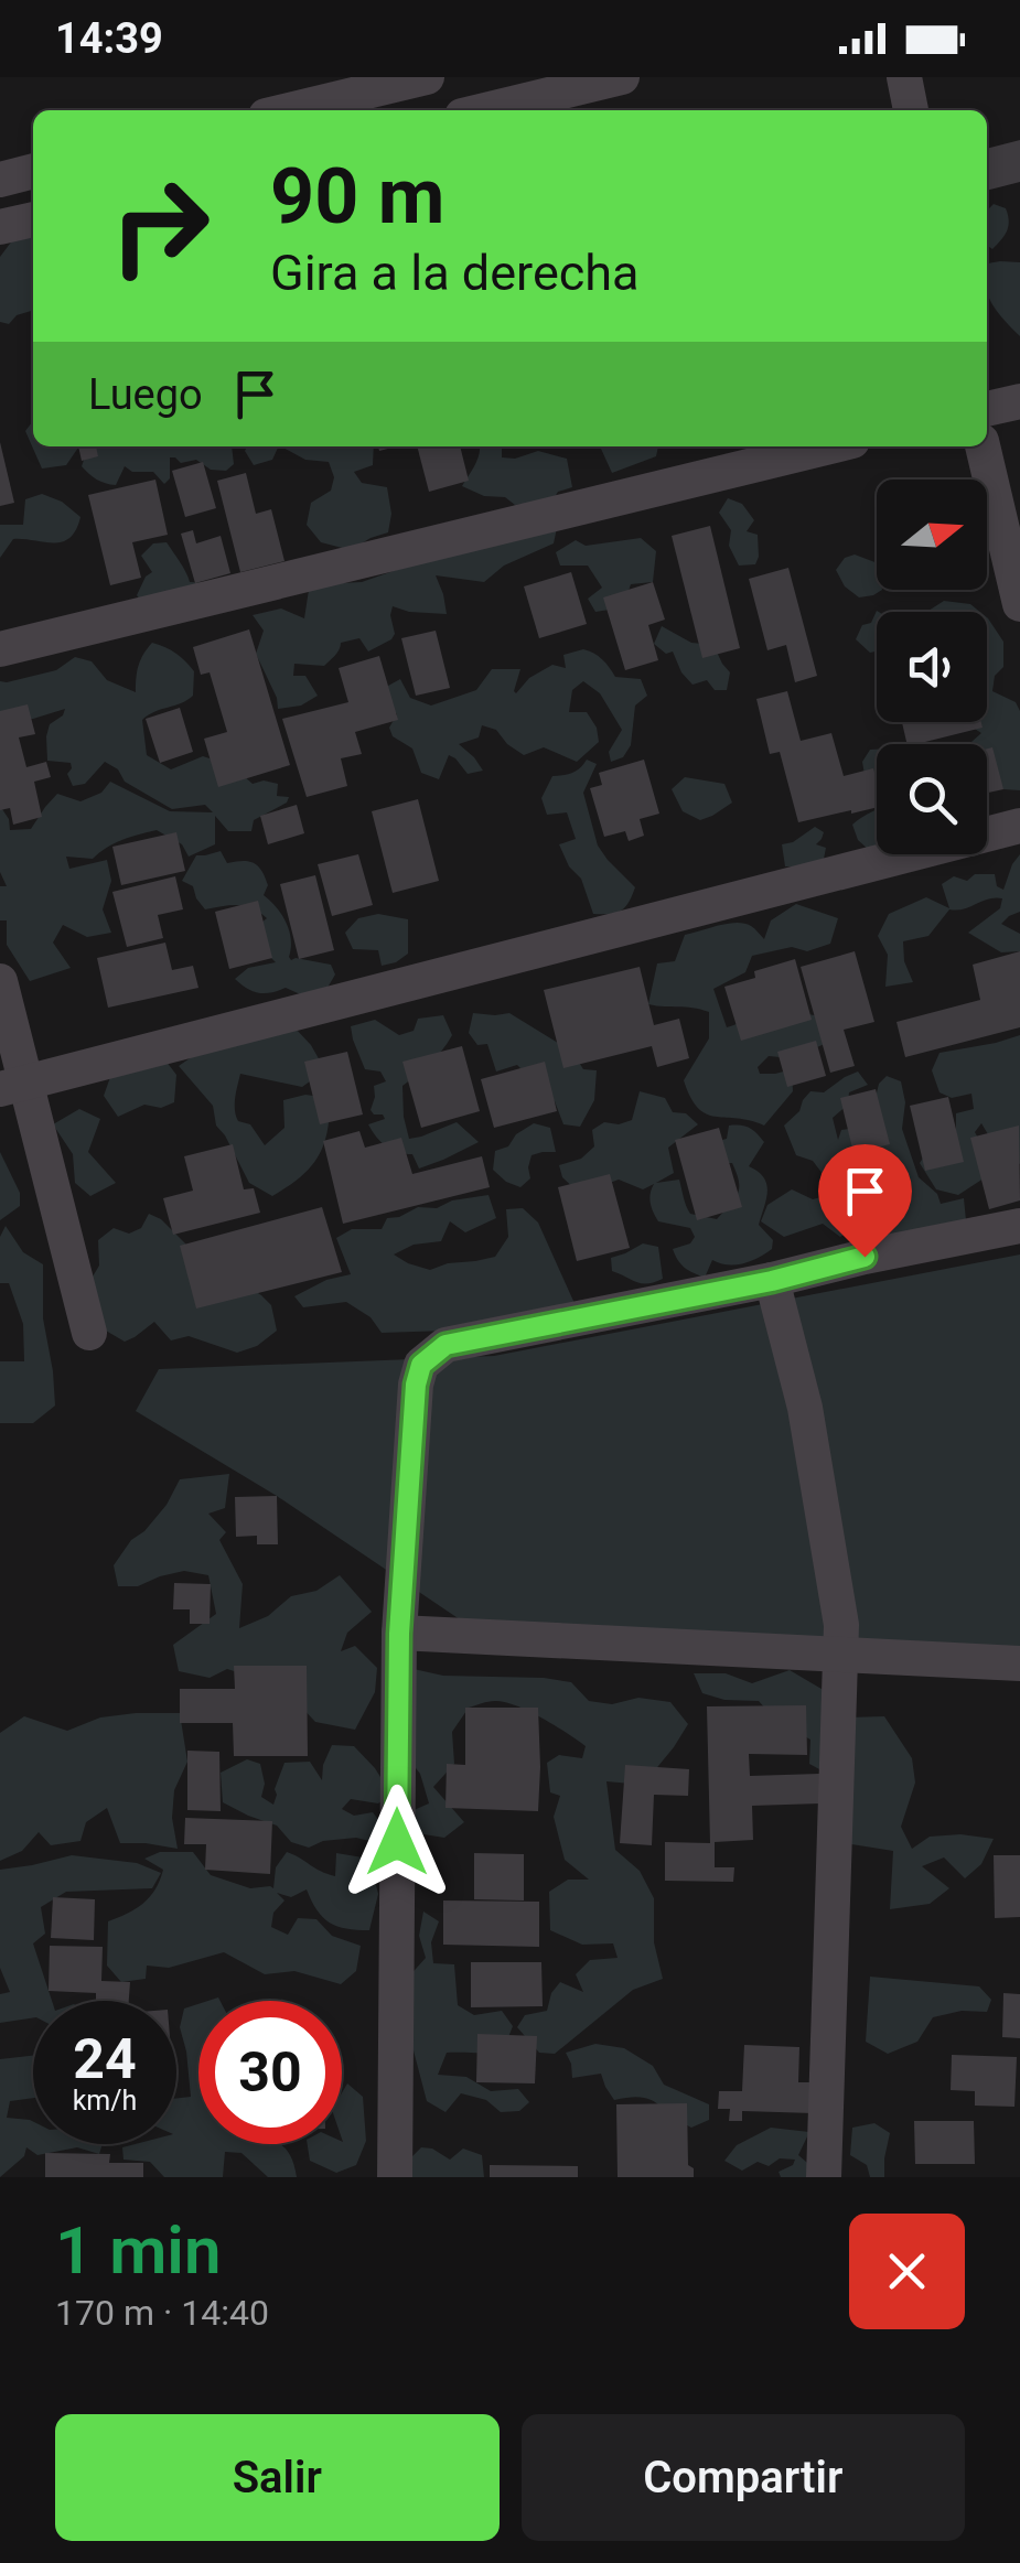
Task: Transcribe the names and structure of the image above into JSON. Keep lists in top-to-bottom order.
{
  "north": "right",
  "page": {
    "status": "14:39",
    "turn": ["90 m", "Gira a la derecha"],
    "then": "Luego",
    "speed": "24 km/h",
    "limit": "30",
    "heading": ["1 min", "170 m · 14:40"],
    "buttons": ["Salir", "Compartir"]
  }
}
